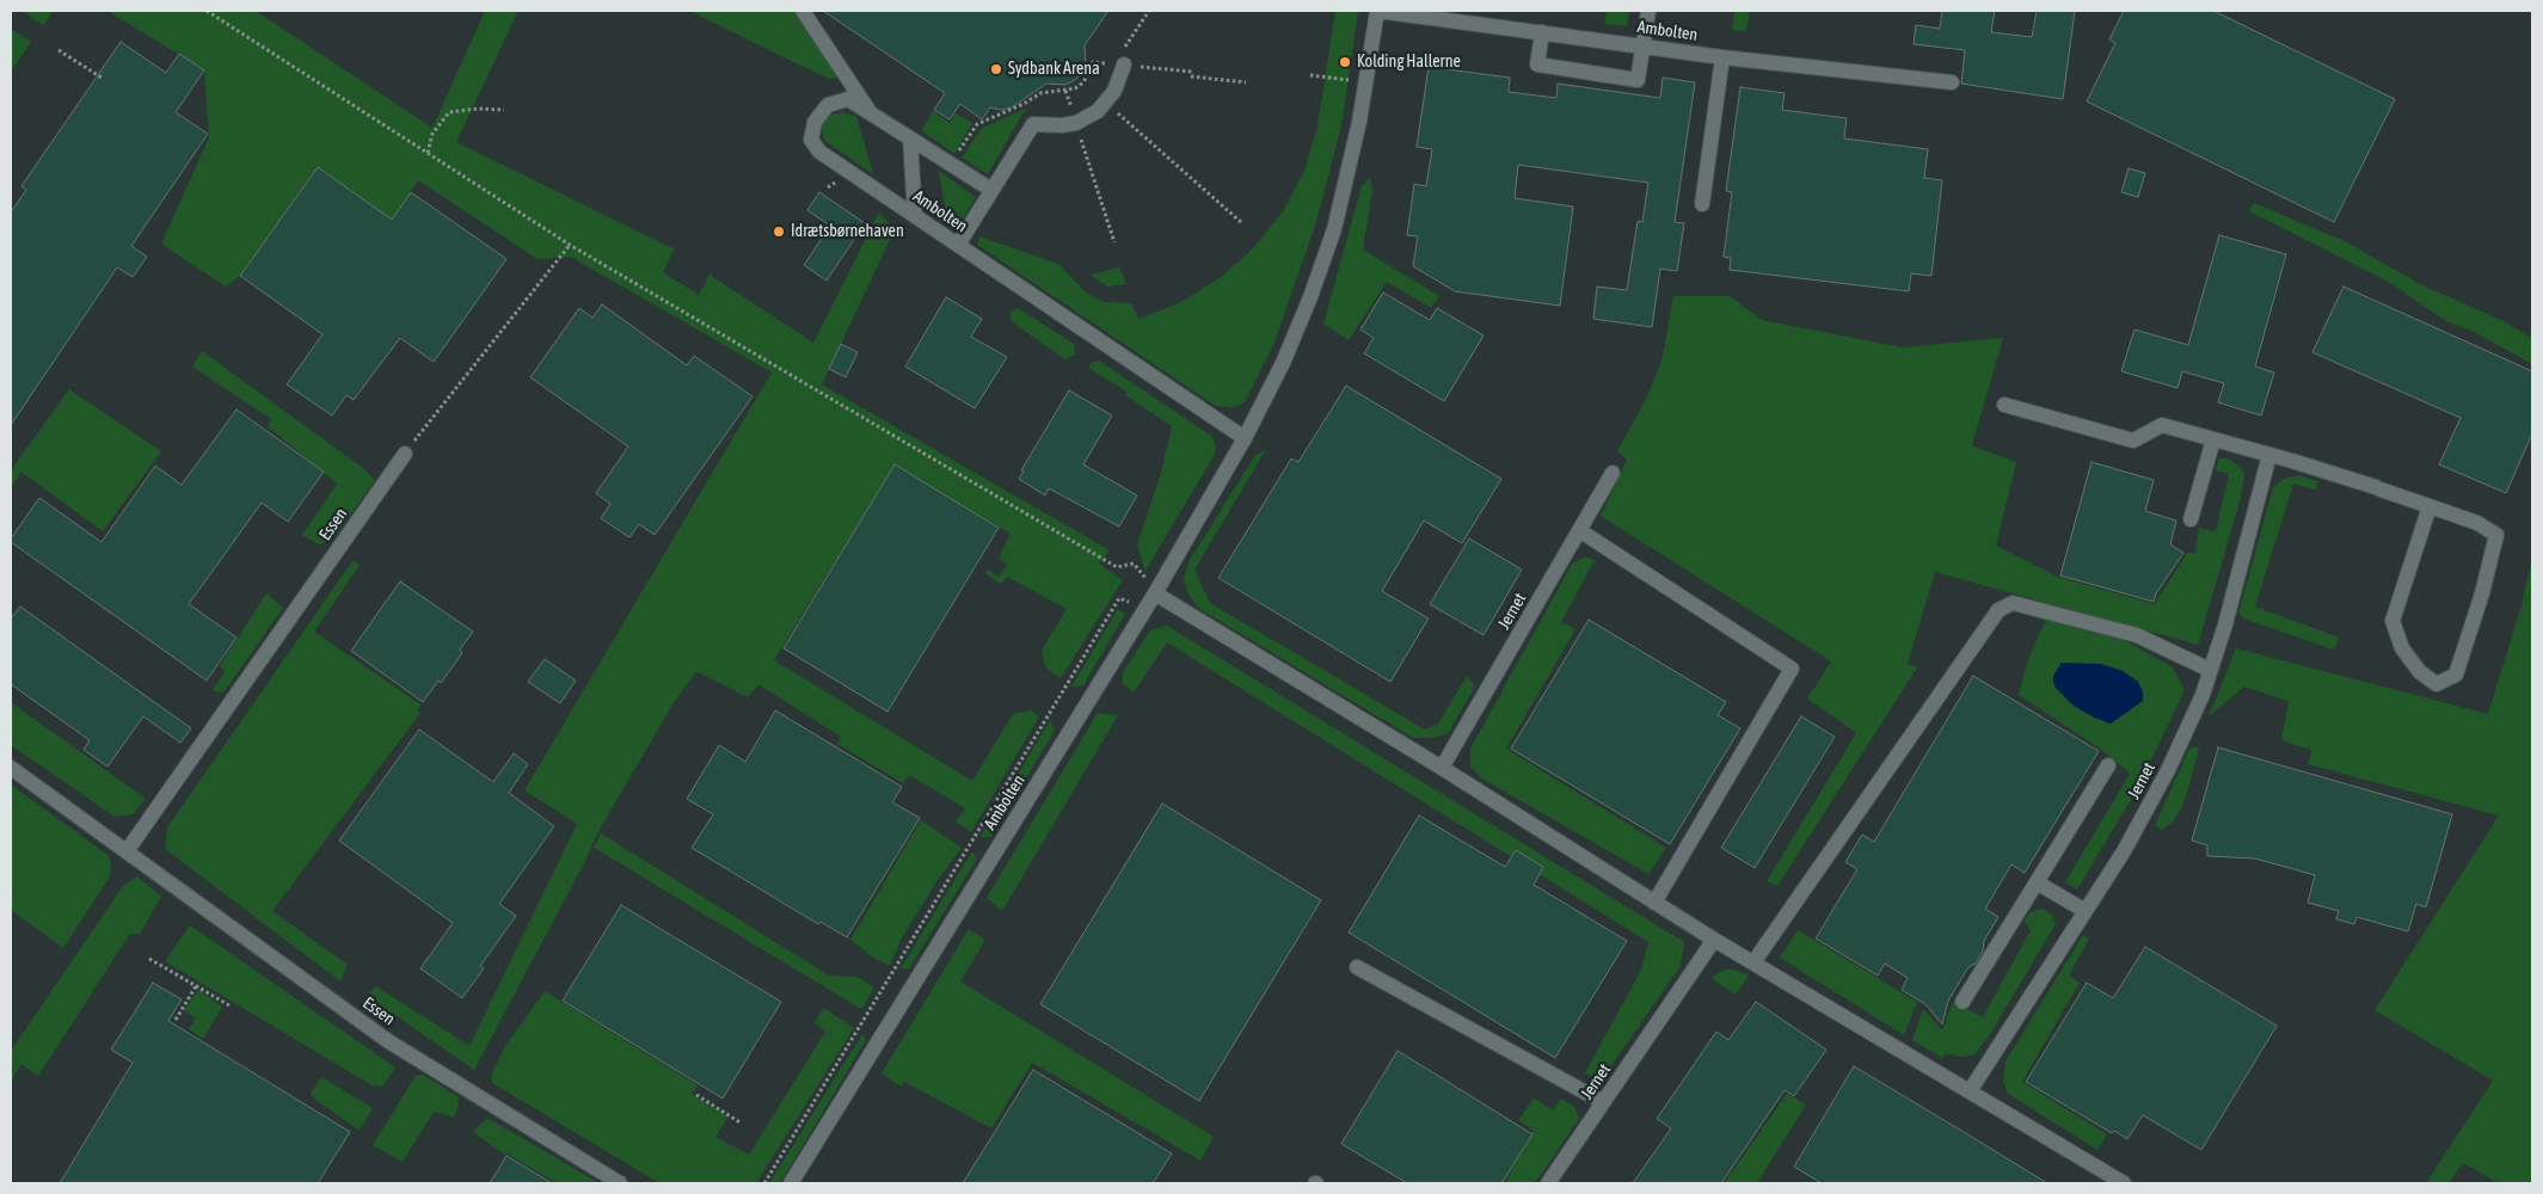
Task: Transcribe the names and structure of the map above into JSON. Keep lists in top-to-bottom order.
{
  "streets": {
    "street": ["Ambolten", "Essen", "Jernet"]
  },
  "places": ["Kolding Hallerne", "Sydbank Arena", "Idrætsbørnehaven"]
}
